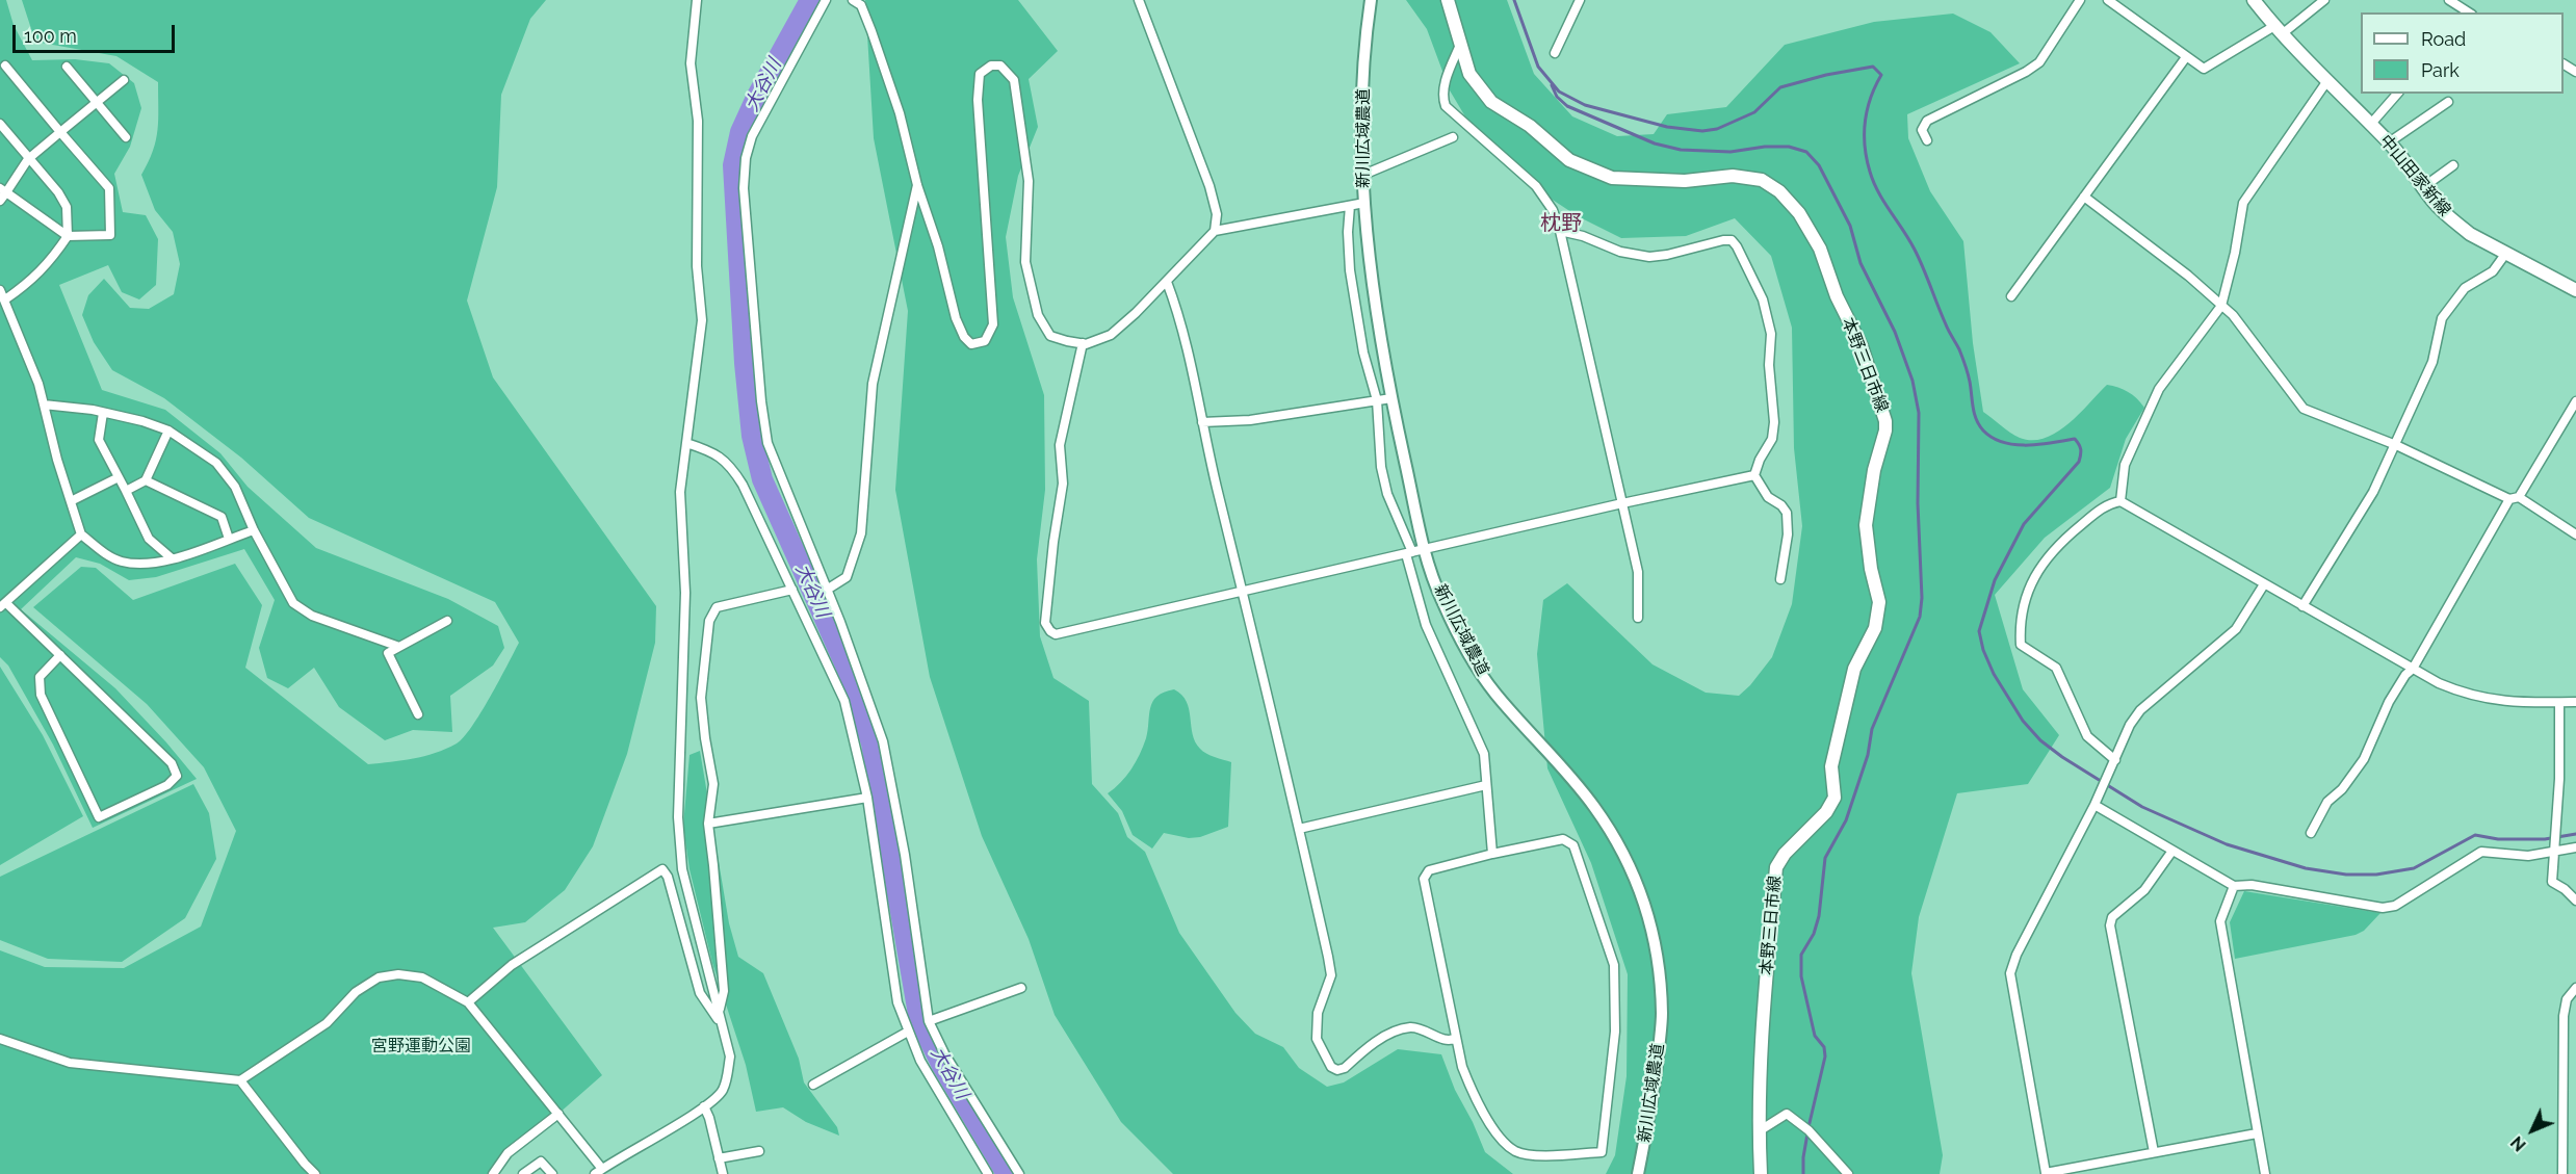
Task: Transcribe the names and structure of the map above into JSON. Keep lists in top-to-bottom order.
{
  "streets": {
    "main road": ["中山田家新線", "本野三日市線"],
    "street": ["新川広域農道"]
  },
  "districts": ["枕野"],
  "water": ["大谷川"],
  "parks": ["宮野運動公園"],
  "legend": ["Road", "Park"],
  "scale_bar": "100 m",
  "north": "bottom left"
}
